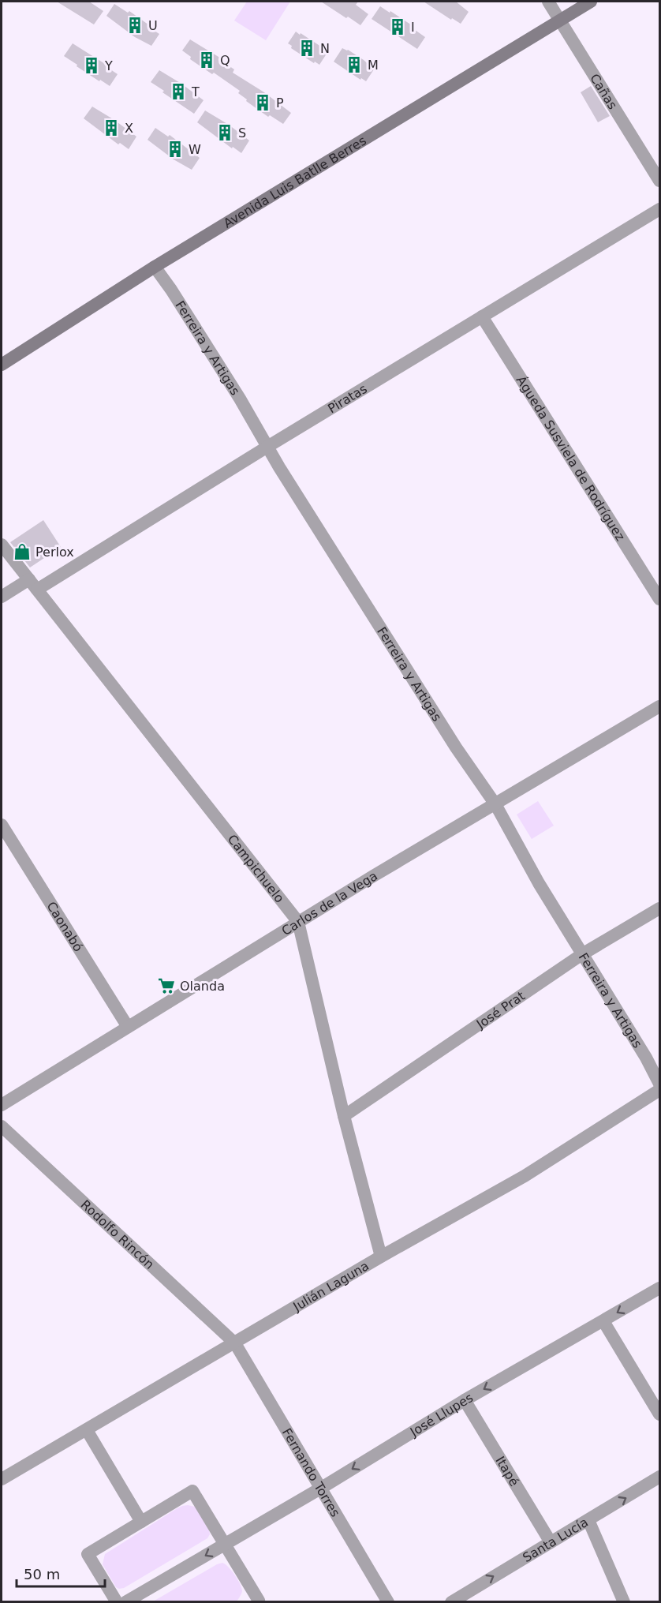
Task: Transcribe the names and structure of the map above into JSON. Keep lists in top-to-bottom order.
{
  "streets": {
    "main road": ["Avenida Luis Batlle Berres"],
    "street": [
      "Cañas",
      "Ferreira y Artigas",
      "Piratas",
      "Águeda Susviela de Rodríguez",
      "Campichuelo",
      "Carlos de la Vega",
      "Caonabó",
      "José Prat",
      "Rodolfo Rincón",
      "Julián Laguna",
      "José Llupes",
      "Itapé",
      "Fernando Torres",
      "Santa Lucía"
    ]
  },
  "crossings": [
    ["Cañas", "Avenida Luis Batlle Berres"],
    ["Avenida Luis Batlle Berres", "Ferreira y Artigas"],
    ["Ferreira y Artigas", "Piratas"],
    ["Ferreira y Artigas", "Carlos de la Vega"],
    ["Ferreira y Artigas", "José Prat"],
    ["Piratas", "Águeda Susviela de Rodríguez"],
    ["Piratas", "Campichuelo"],
    ["Campichuelo", "Carlos de la Vega"],
    ["Campichuelo", "José Prat"],
    ["Campichuelo", "Julián Laguna"],
    ["Carlos de la Vega", "Caonabó"],
    ["Rodolfo Rincón", "Julián Laguna"],
    ["Rodolfo Rincón", "Fernando Torres"],
    ["Julián Laguna", "Fernando Torres"],
    ["José Llupes", "Itapé"],
    ["José Llupes", "Fernando Torres"],
    ["Itapé", "Santa Lucía"]
  ],
  "one_way": ["José Llupes", "Santa Lucía"],
  "places": {
    "building": [
      "U",
      "I",
      "N",
      "Q",
      "M",
      "Y",
      "T",
      "P",
      "X",
      "S",
      "W"
    ],
    "shop": ["Perlox"],
    "supermarket": ["Olanda"]
  },
  "scale_bar": "50 m"
}
